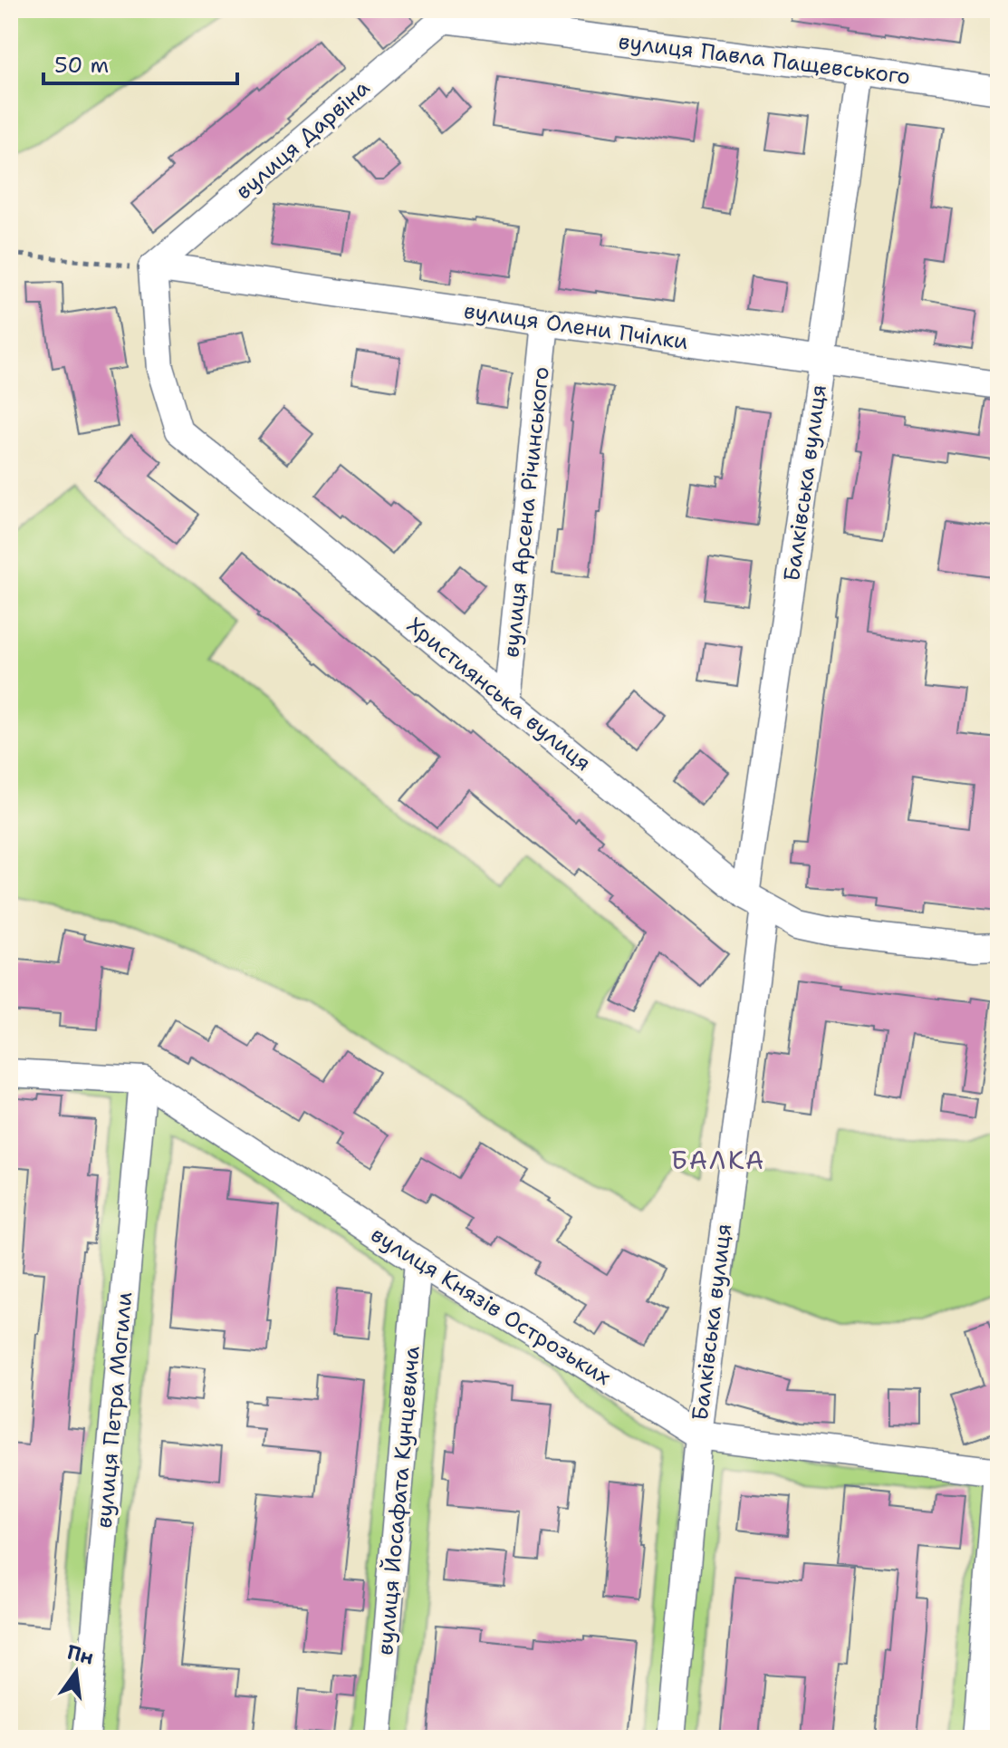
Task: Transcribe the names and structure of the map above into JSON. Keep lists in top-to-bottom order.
{
  "streets": {
    "street": [
      "вулиця Павла Пащевського",
      "вулиця Дарвіна",
      "вулиця Олени Пчілки",
      "Балківська вулиця",
      "вулиця Арсена Річинського",
      "Християнська вулиця",
      "вулиця Князів Острозьких",
      "вулиця Петра Могили",
      "вулиця Йосафата Кунцевича"
    ]
  },
  "crossings": [
    ["вулиця Павла Пащевського", "вулиця Дарвіна"],
    ["вулиця Павла Пащевського", "Балківська вулиця"],
    ["вулиця Дарвіна", "вулиця Олени Пчілки"],
    ["вулиця Дарвіна", "Християнська вулиця"],
    ["вулиця Олени Пчілки", "Балківська вулиця"],
    ["вулиця Олени Пчілки", "вулиця Арсена Річинського"],
    ["вулиця Олени Пчілки", "Християнська вулиця"],
    ["Балківська вулиця", "Християнська вулиця"],
    ["Балківська вулиця", "вулиця Князів Острозьких"],
    ["вулиця Арсена Річинського", "Християнська вулиця"],
    ["вулиця Князів Острозьких", "вулиця Петра Могили"],
    ["вулиця Князів Острозьких", "вулиця Йосафата Кунцевича"]
  ],
  "districts": ["БАЛКА"],
  "scale_bar": "50 m",
  "north": "top"
}
